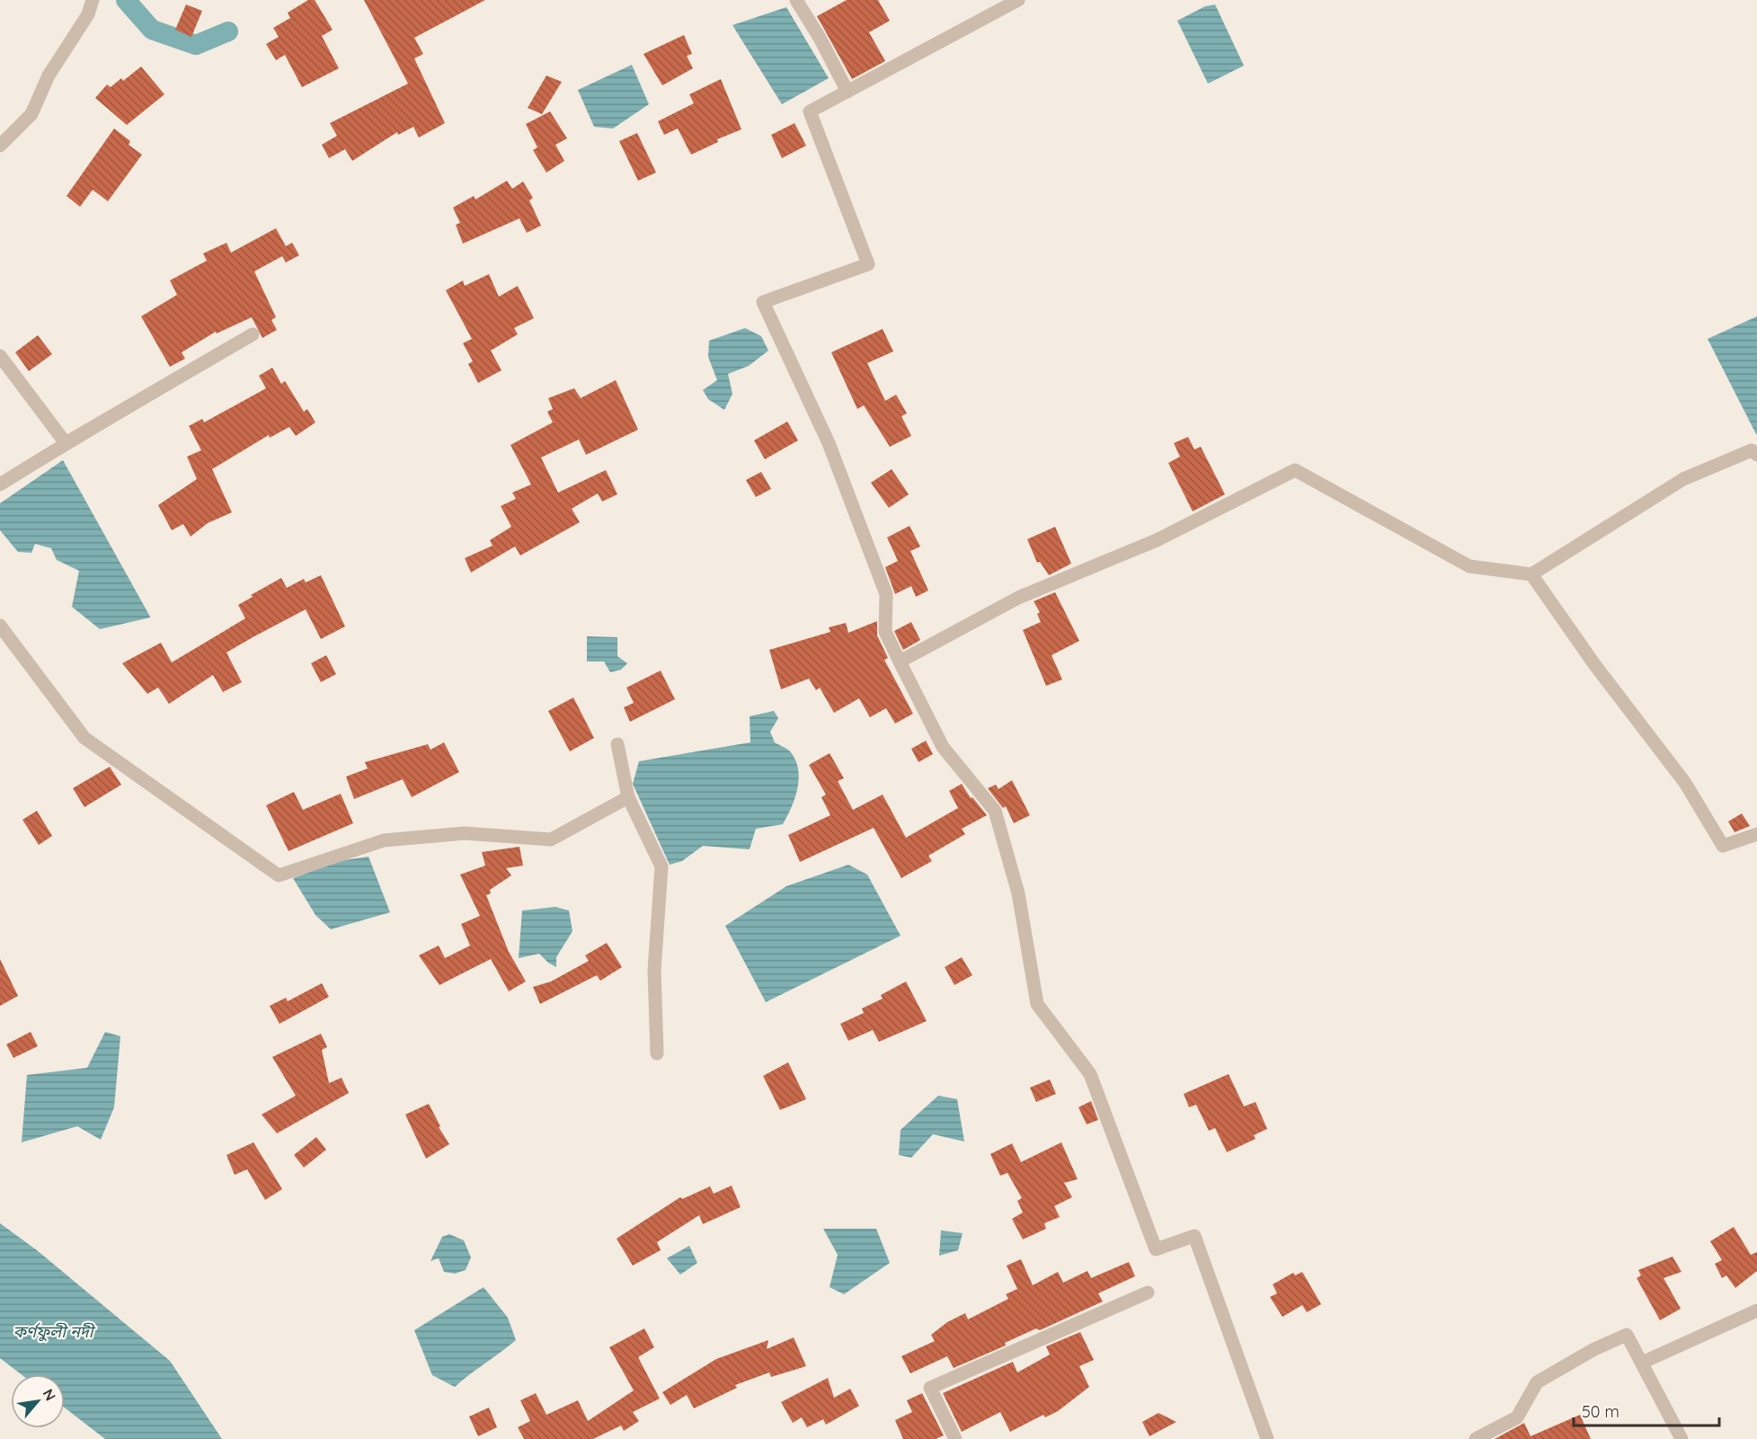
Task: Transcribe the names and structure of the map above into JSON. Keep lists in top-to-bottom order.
{
  "water": ["কর্ণফুলী নদী"],
  "scale_bar": "50 m",
  "north": "top right"
}
